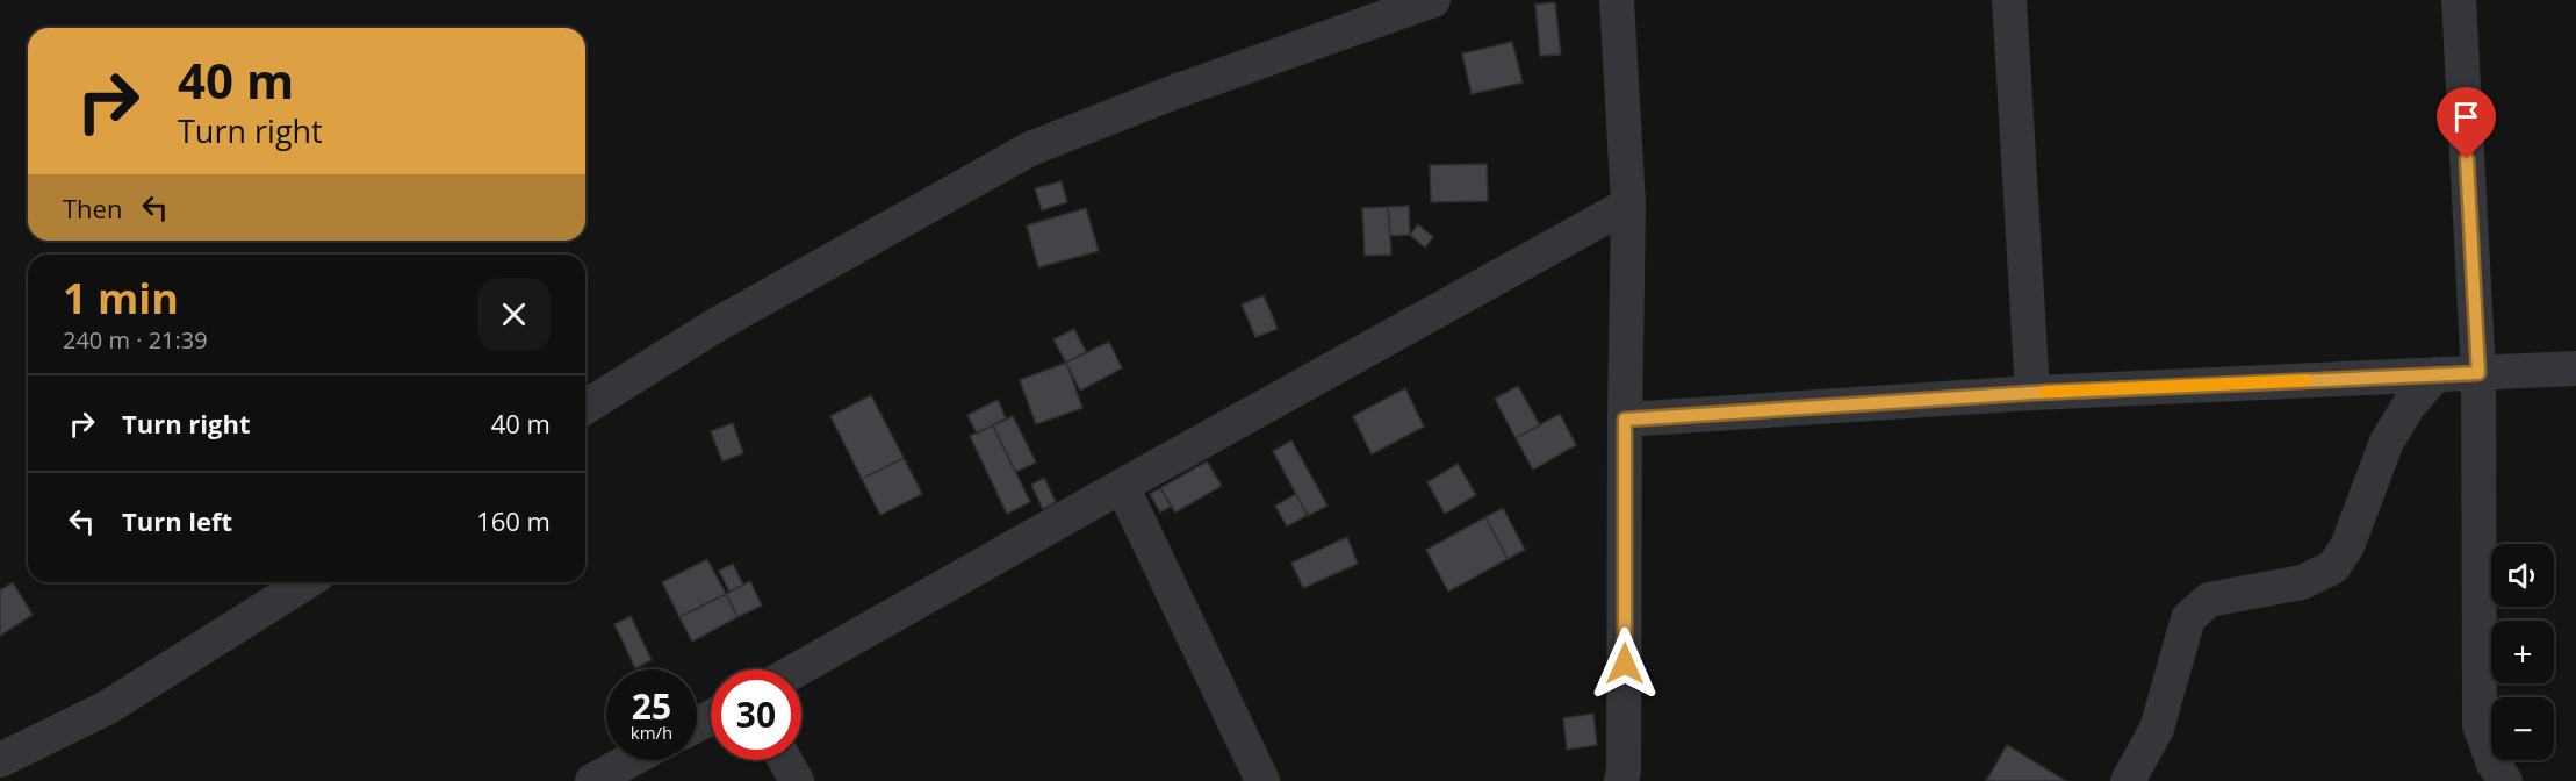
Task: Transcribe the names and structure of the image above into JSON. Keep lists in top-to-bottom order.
{
  "page": {
    "turn": ["40 m", "Turn right"],
    "then": "Then",
    "heading": ["1 min", "240 m · 21:39"],
    "list": [
      {
        "name": "Turn right",
        "value": "40 m"
      },
      {
        "name": "Turn left",
        "value": "160 m"
      }
    ],
    "map_buttons": ["+", "−"],
    "speed": "25 km/h",
    "limit": "30"
  }
}
